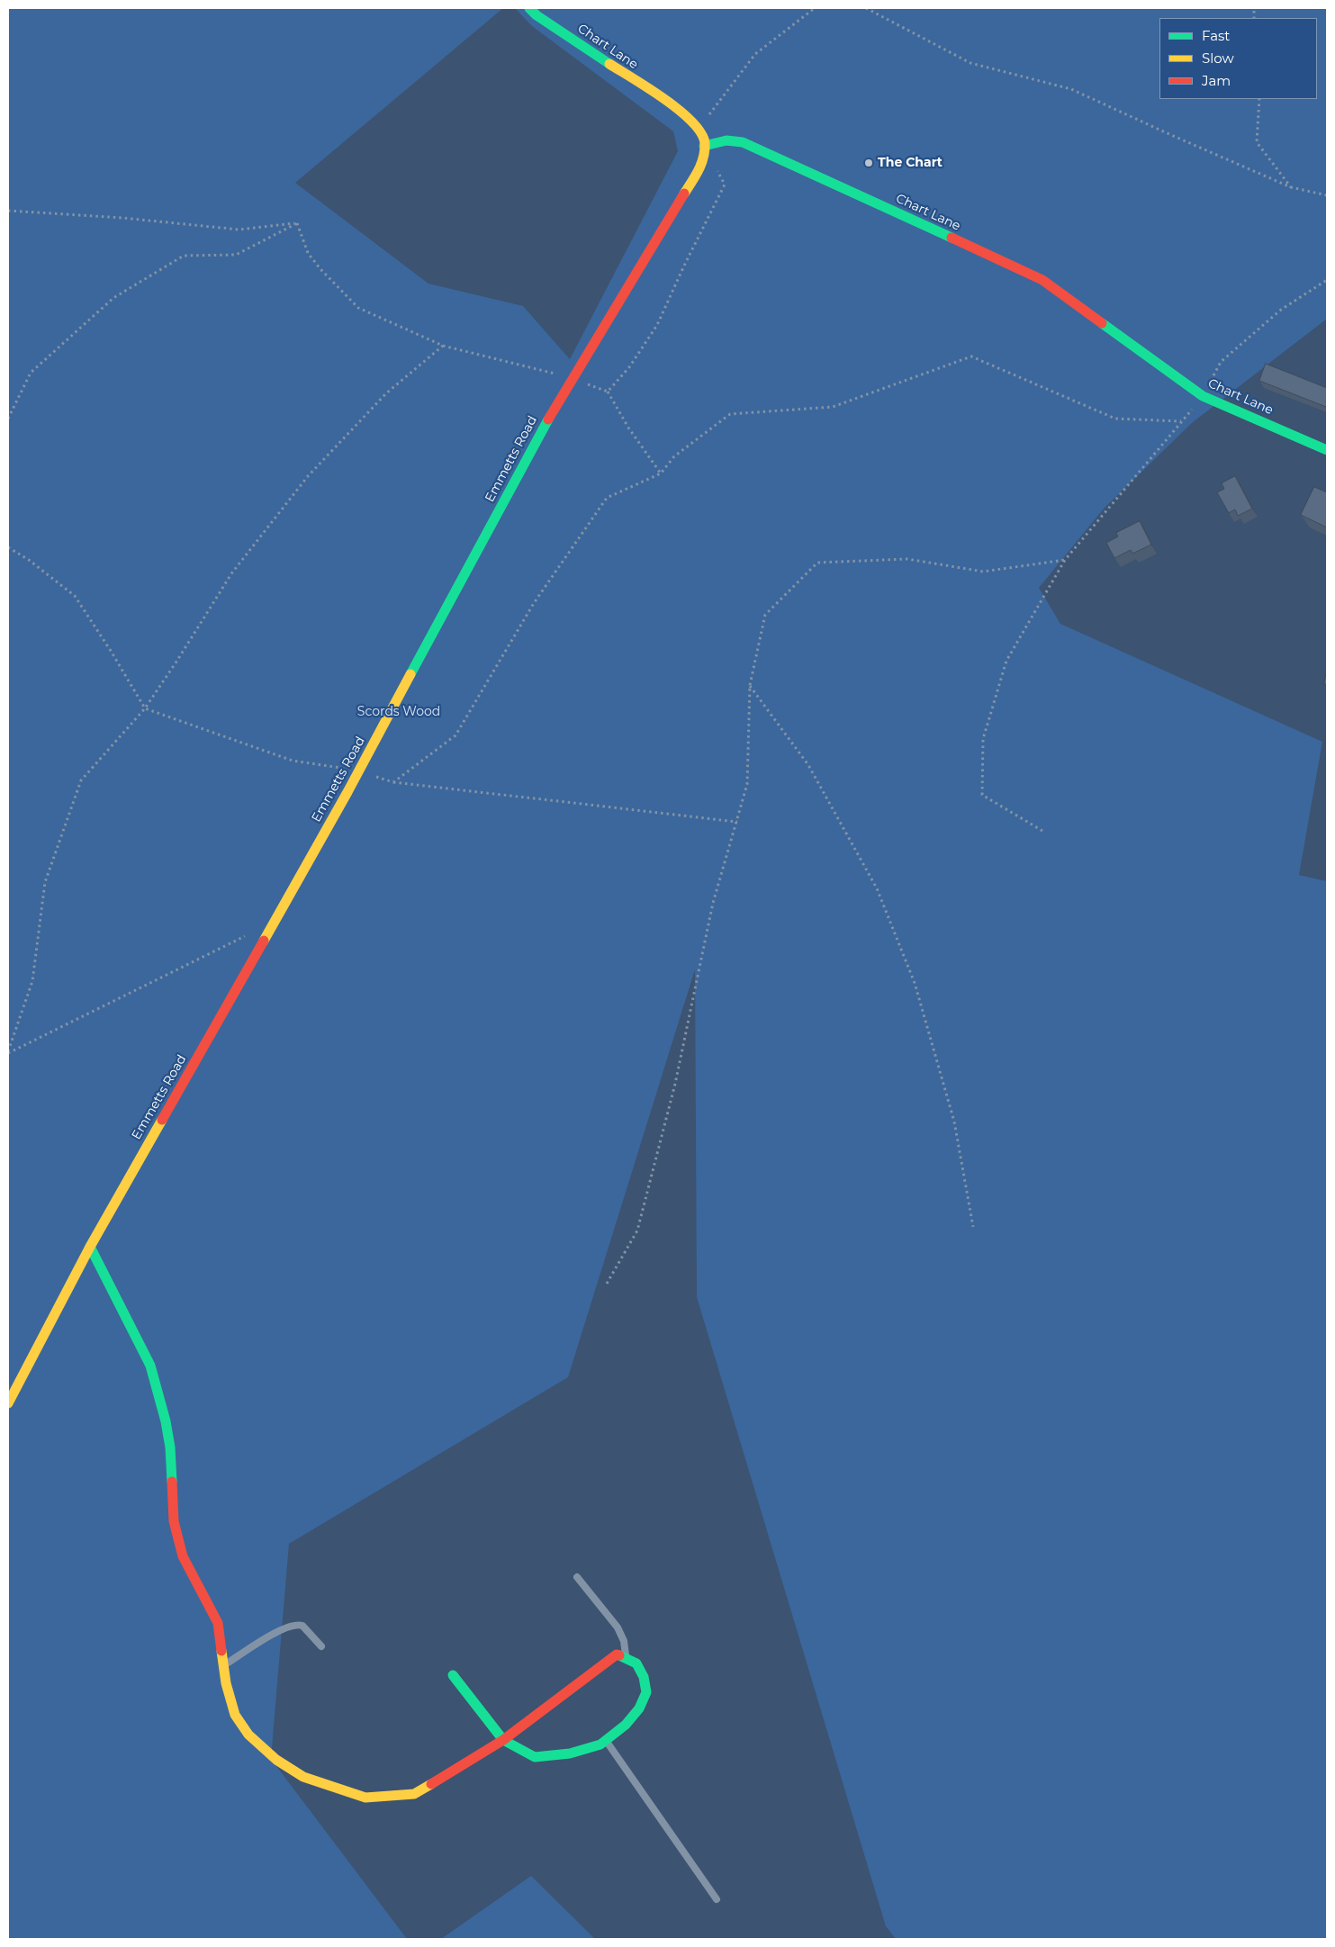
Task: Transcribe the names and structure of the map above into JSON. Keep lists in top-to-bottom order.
{
  "streets": {
    "street": ["Chart Lane", "Emmetts Road"]
  },
  "crossings": [
    ["Chart Lane", "Emmetts Road"]
  ],
  "parks": ["Scords Wood"],
  "places": ["The Chart"],
  "legend": ["Fast", "Slow", "Jam"]
}
